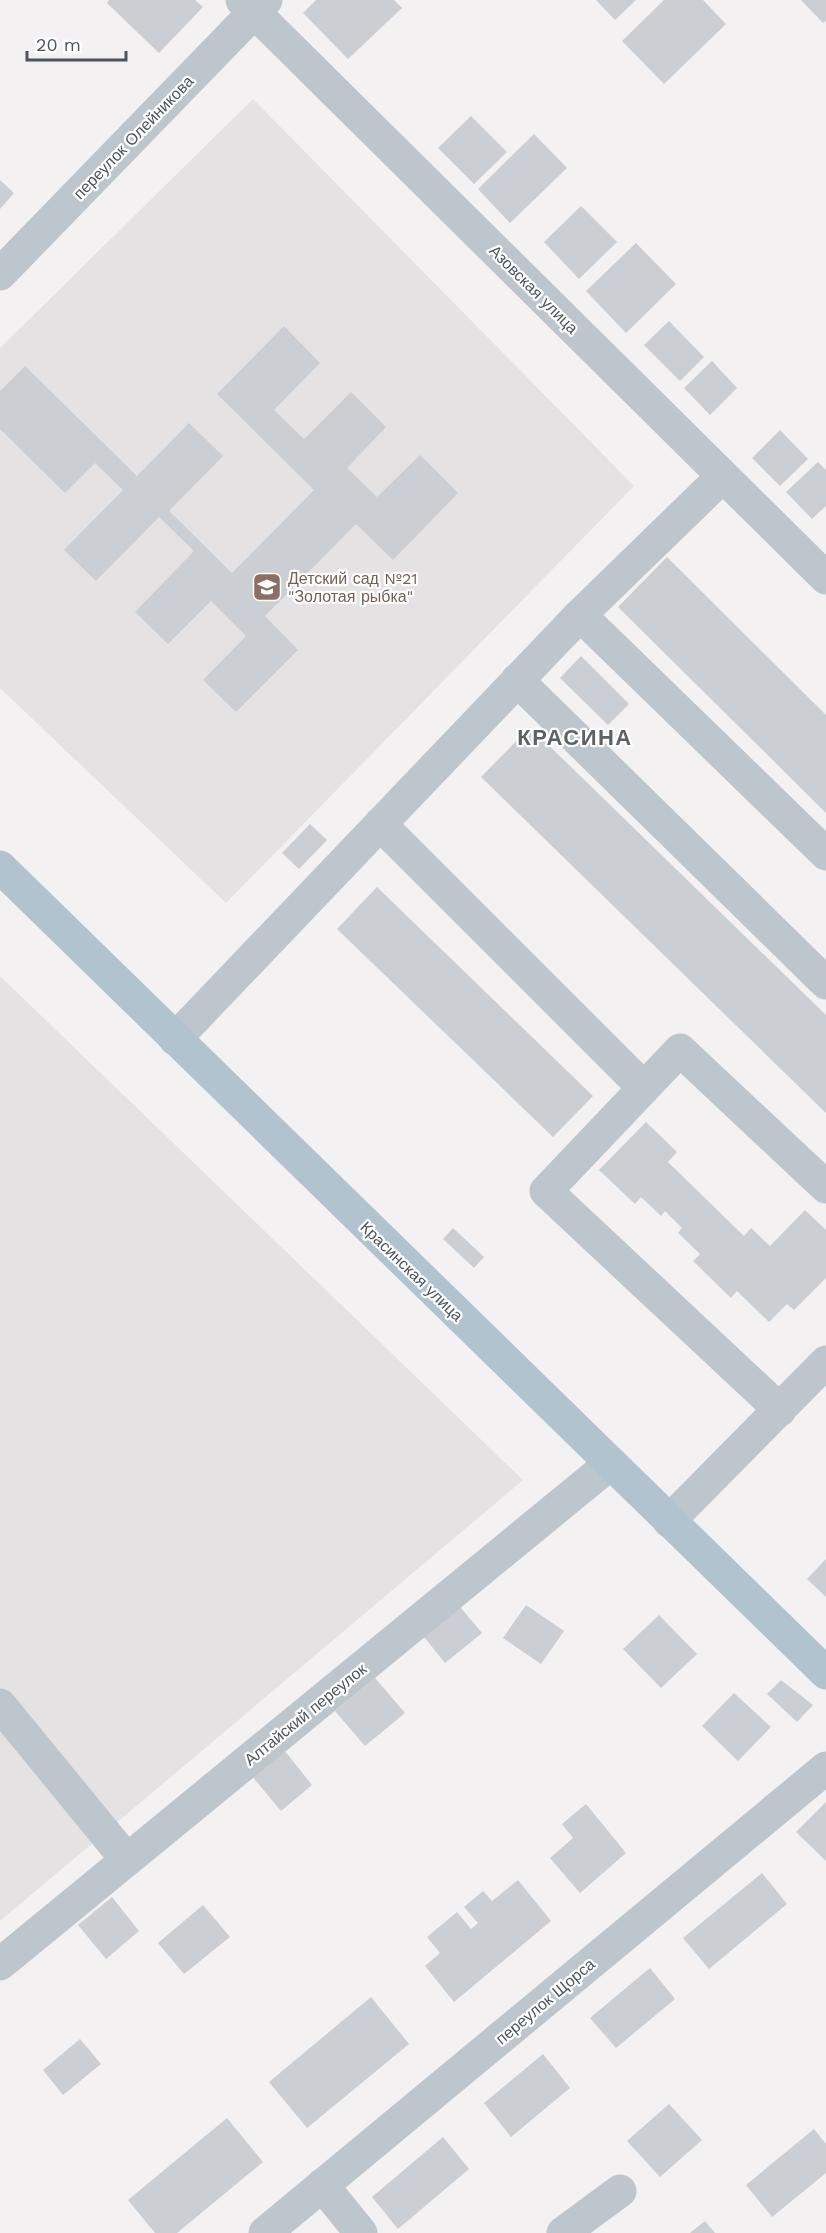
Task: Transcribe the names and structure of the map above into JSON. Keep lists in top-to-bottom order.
{
  "streets": {
    "main road": ["Красинская улица"],
    "street": [
      "переулок Олейникова",
      "Азовская улица",
      "Алтайский переулок",
      "переулок Щорса"
    ]
  },
  "crossings": [
    ["переулок Олейникова", "Азовская улица"],
    ["Красинская улица", "Алтайский переулок"]
  ],
  "districts": ["КРАСИНА"],
  "places": {
    "school or university": ["Детский сад №21 \"Золотая рыбка\""]
  },
  "scale_bar": "20 m"
}
